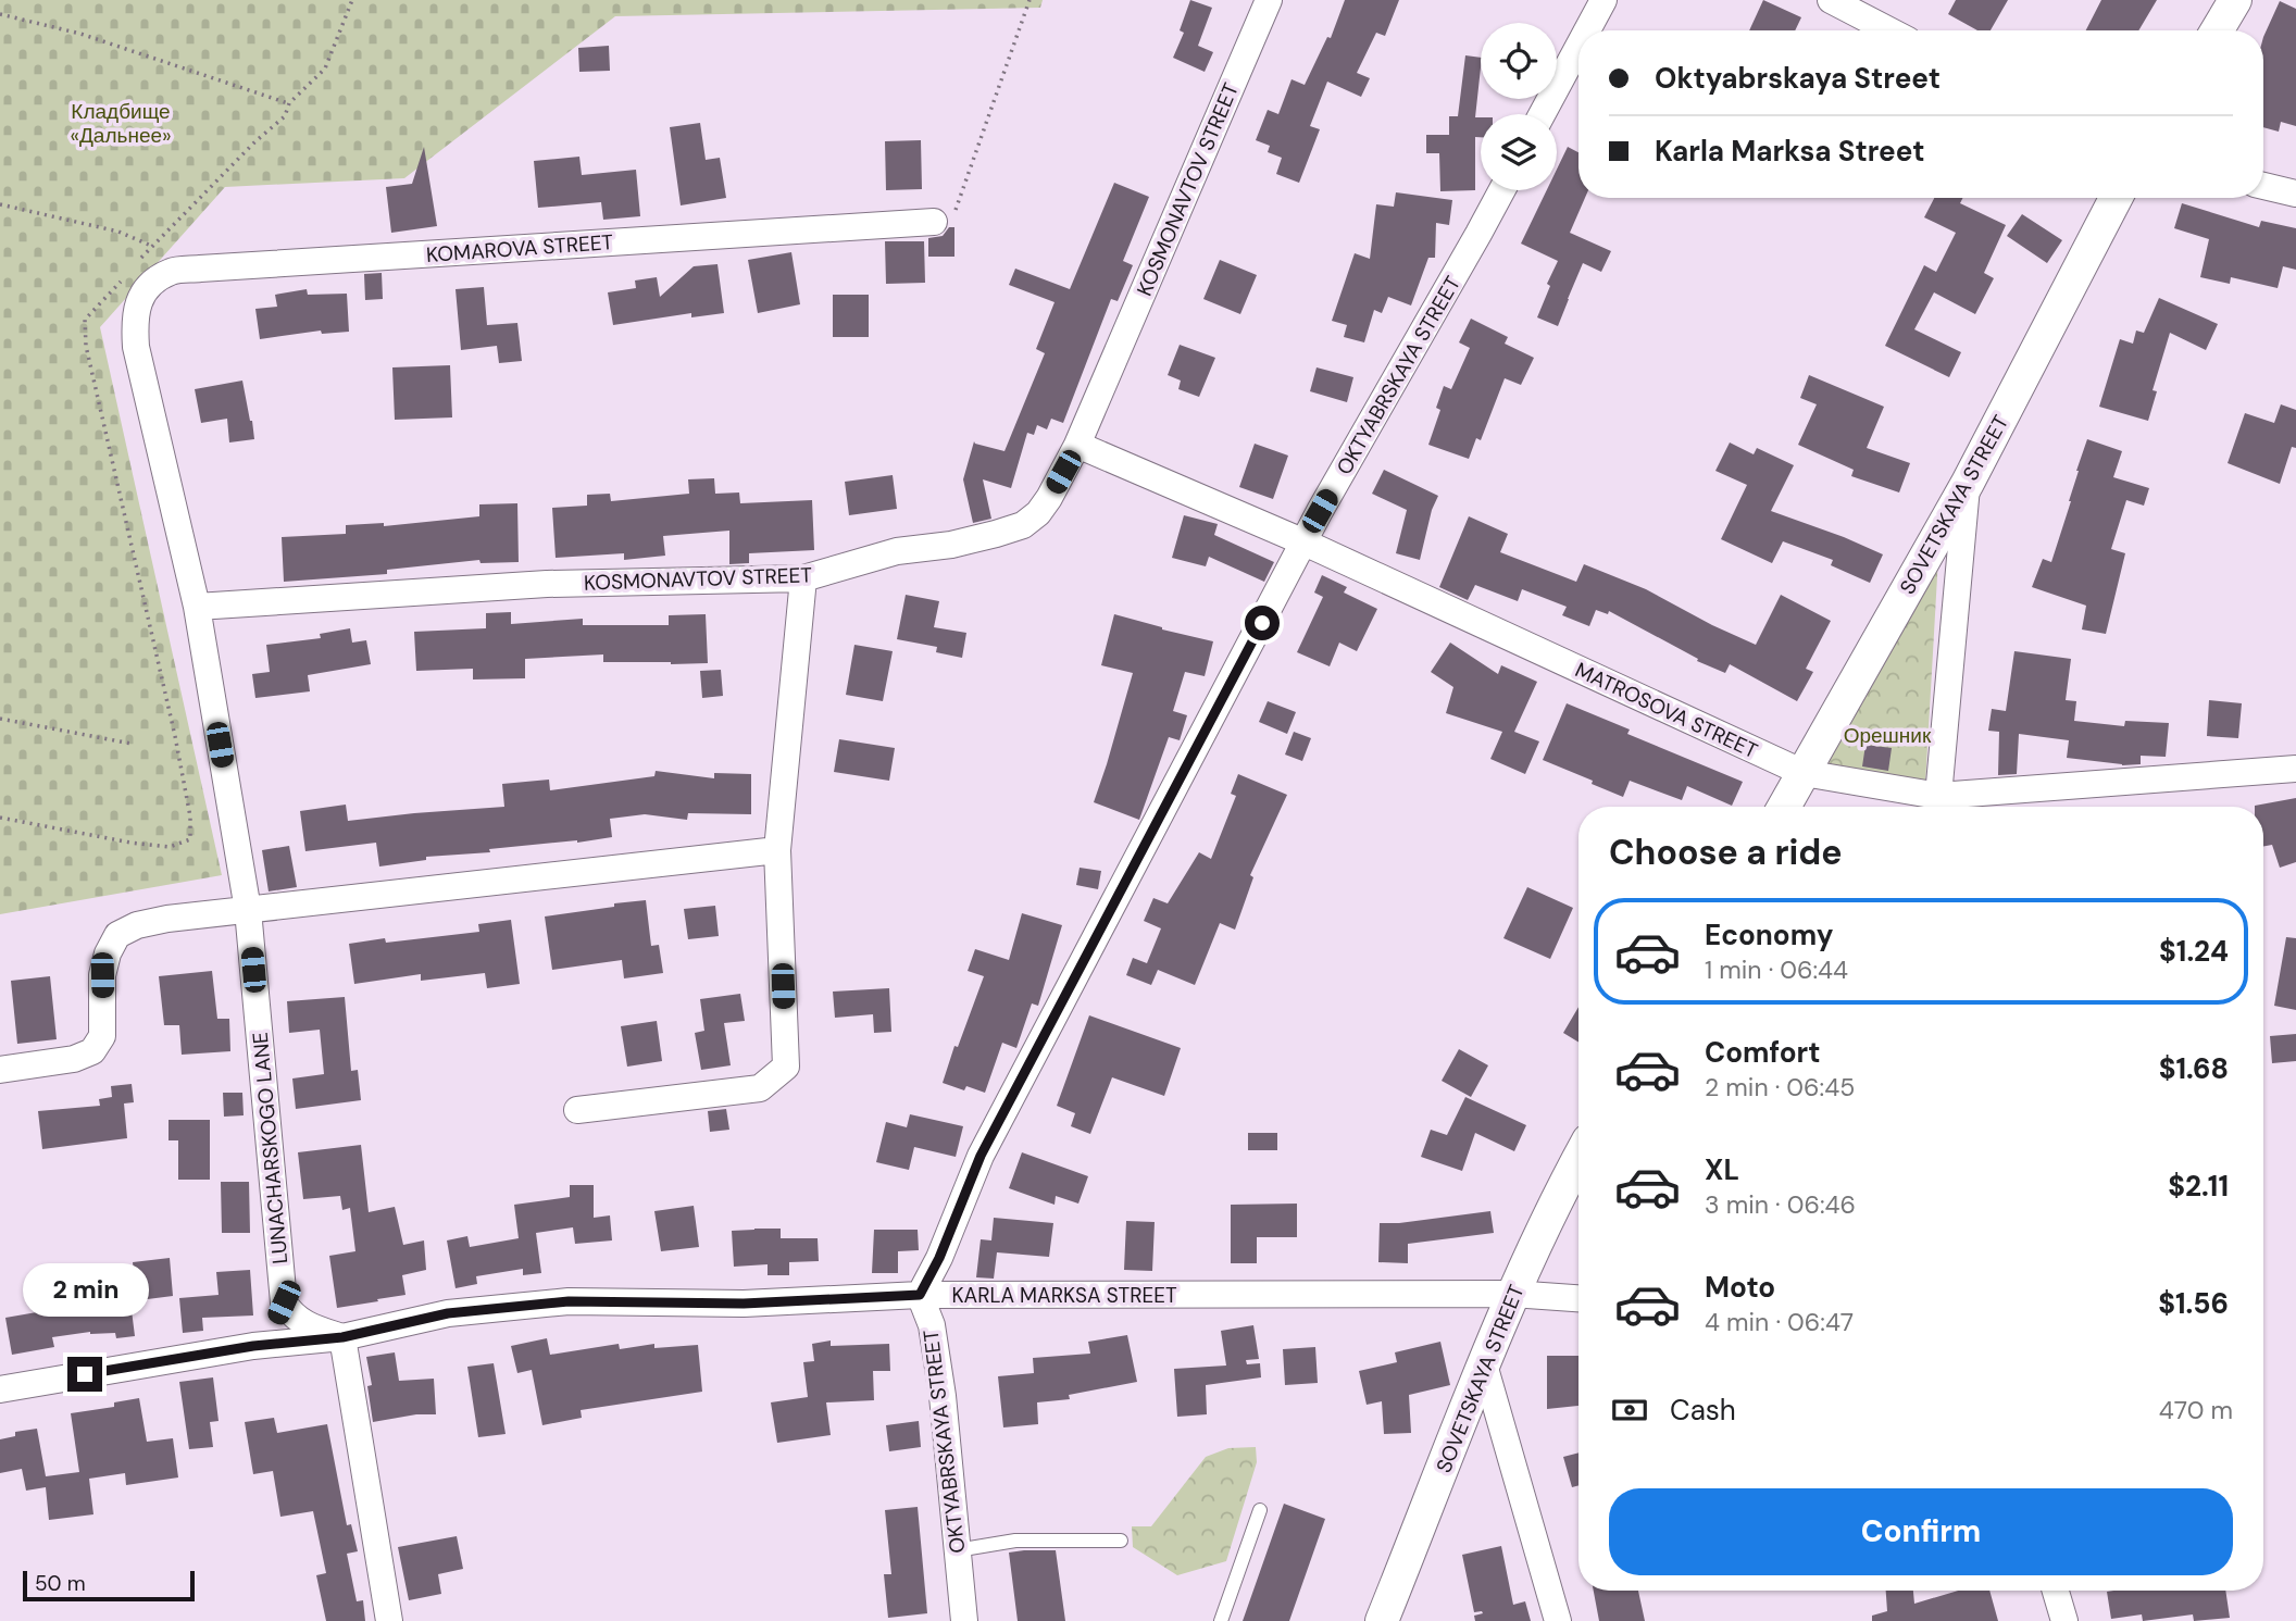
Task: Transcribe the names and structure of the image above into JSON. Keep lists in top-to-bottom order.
{
  "streets": {
    "street": [
      "KOSMONAVTOV STREET",
      "KOMAROVA STREET",
      "OKTYABRSKAYA STREET",
      "SOVETSKAYA STREET",
      "MATROSOVA STREET",
      "LUNACHARSKOGO LANE",
      "KARLA MARKSA STREET"
    ]
  },
  "crossings": [
    ["KOSMONAVTOV STREET", "MATROSOVA STREET"],
    ["KOSMONAVTOV STREET", "LUNACHARSKOGO LANE"],
    ["KOMAROVA STREET", "LUNACHARSKOGO LANE"],
    ["OKTYABRSKAYA STREET", "MATROSOVA STREET"],
    ["OKTYABRSKAYA STREET", "KARLA MARKSA STREET"],
    ["SOVETSKAYA STREET", "MATROSOVA STREET"],
    ["SOVETSKAYA STREET", "KARLA MARKSA STREET"]
  ],
  "parks": ["Кладбище «Дальнее»", "Орешник"],
  "scale_bar": "50 m",
  "page": {
    "banner": ["Oktyabrskaya Street", "Karla Marksa Street"],
    "heading": "Choose a ride",
    "list": [
      {
        "name": "Economy",
        "note": "1 min · 06:44",
        "value": "$1.24"
      },
      {
        "name": "Comfort",
        "note": "2 min · 06:45",
        "value": "$1.68"
      },
      {
        "name": "XL",
        "note": "3 min · 06:46",
        "value": "$2.11"
      },
      {
        "name": "Moto",
        "note": "4 min · 06:47",
        "value": "$1.56"
      }
    ],
    "bubble": "2 min",
    "pay": ["Cash", "470 m"],
    "buttons": "Confirm",
    "scale": "50 m"
  }
}
